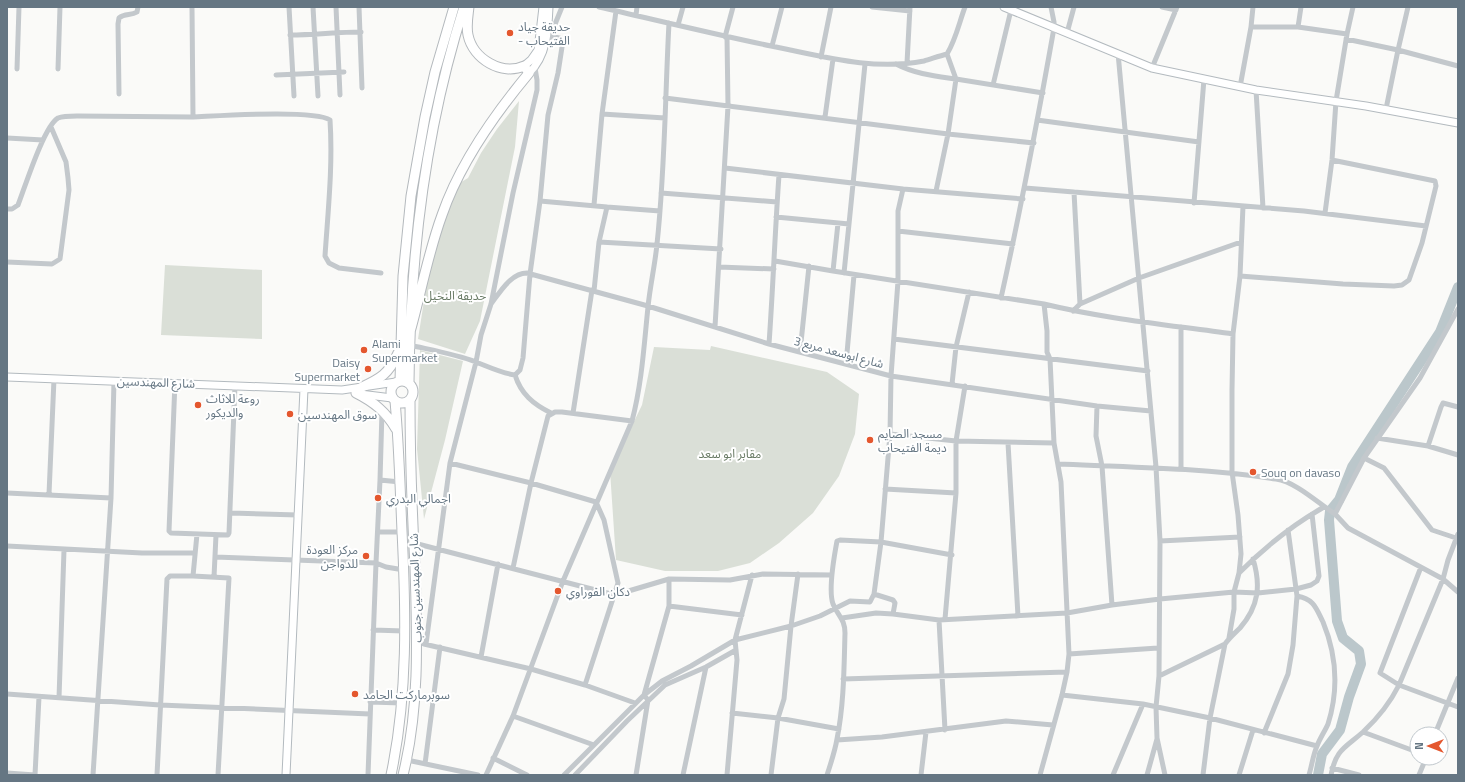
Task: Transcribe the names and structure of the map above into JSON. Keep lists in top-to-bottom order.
{
  "streets": {
    "highway": ["شارع المهندسين جنوب"],
    "street": ["شارع ابوسعد مربع 3", "شارع المهندسين"]
  },
  "parks": ["حديقة النخيل", "مقابر ابو سعد"],
  "places": [
    "حديقة جياد - الفتيحاب",
    "Alami Supermarket",
    "Daisy Supermarket",
    "روعة للاثاث والديكور",
    "سوق المهندسين",
    "مسجد الصايم ديمة الفتيحاب",
    "Souq on davaso",
    "اجمالي البدري",
    "مركز العودة للدواجن",
    "دكان الفوراوي",
    "سوبرماركت الحامد"
  ],
  "north": "left"
}
